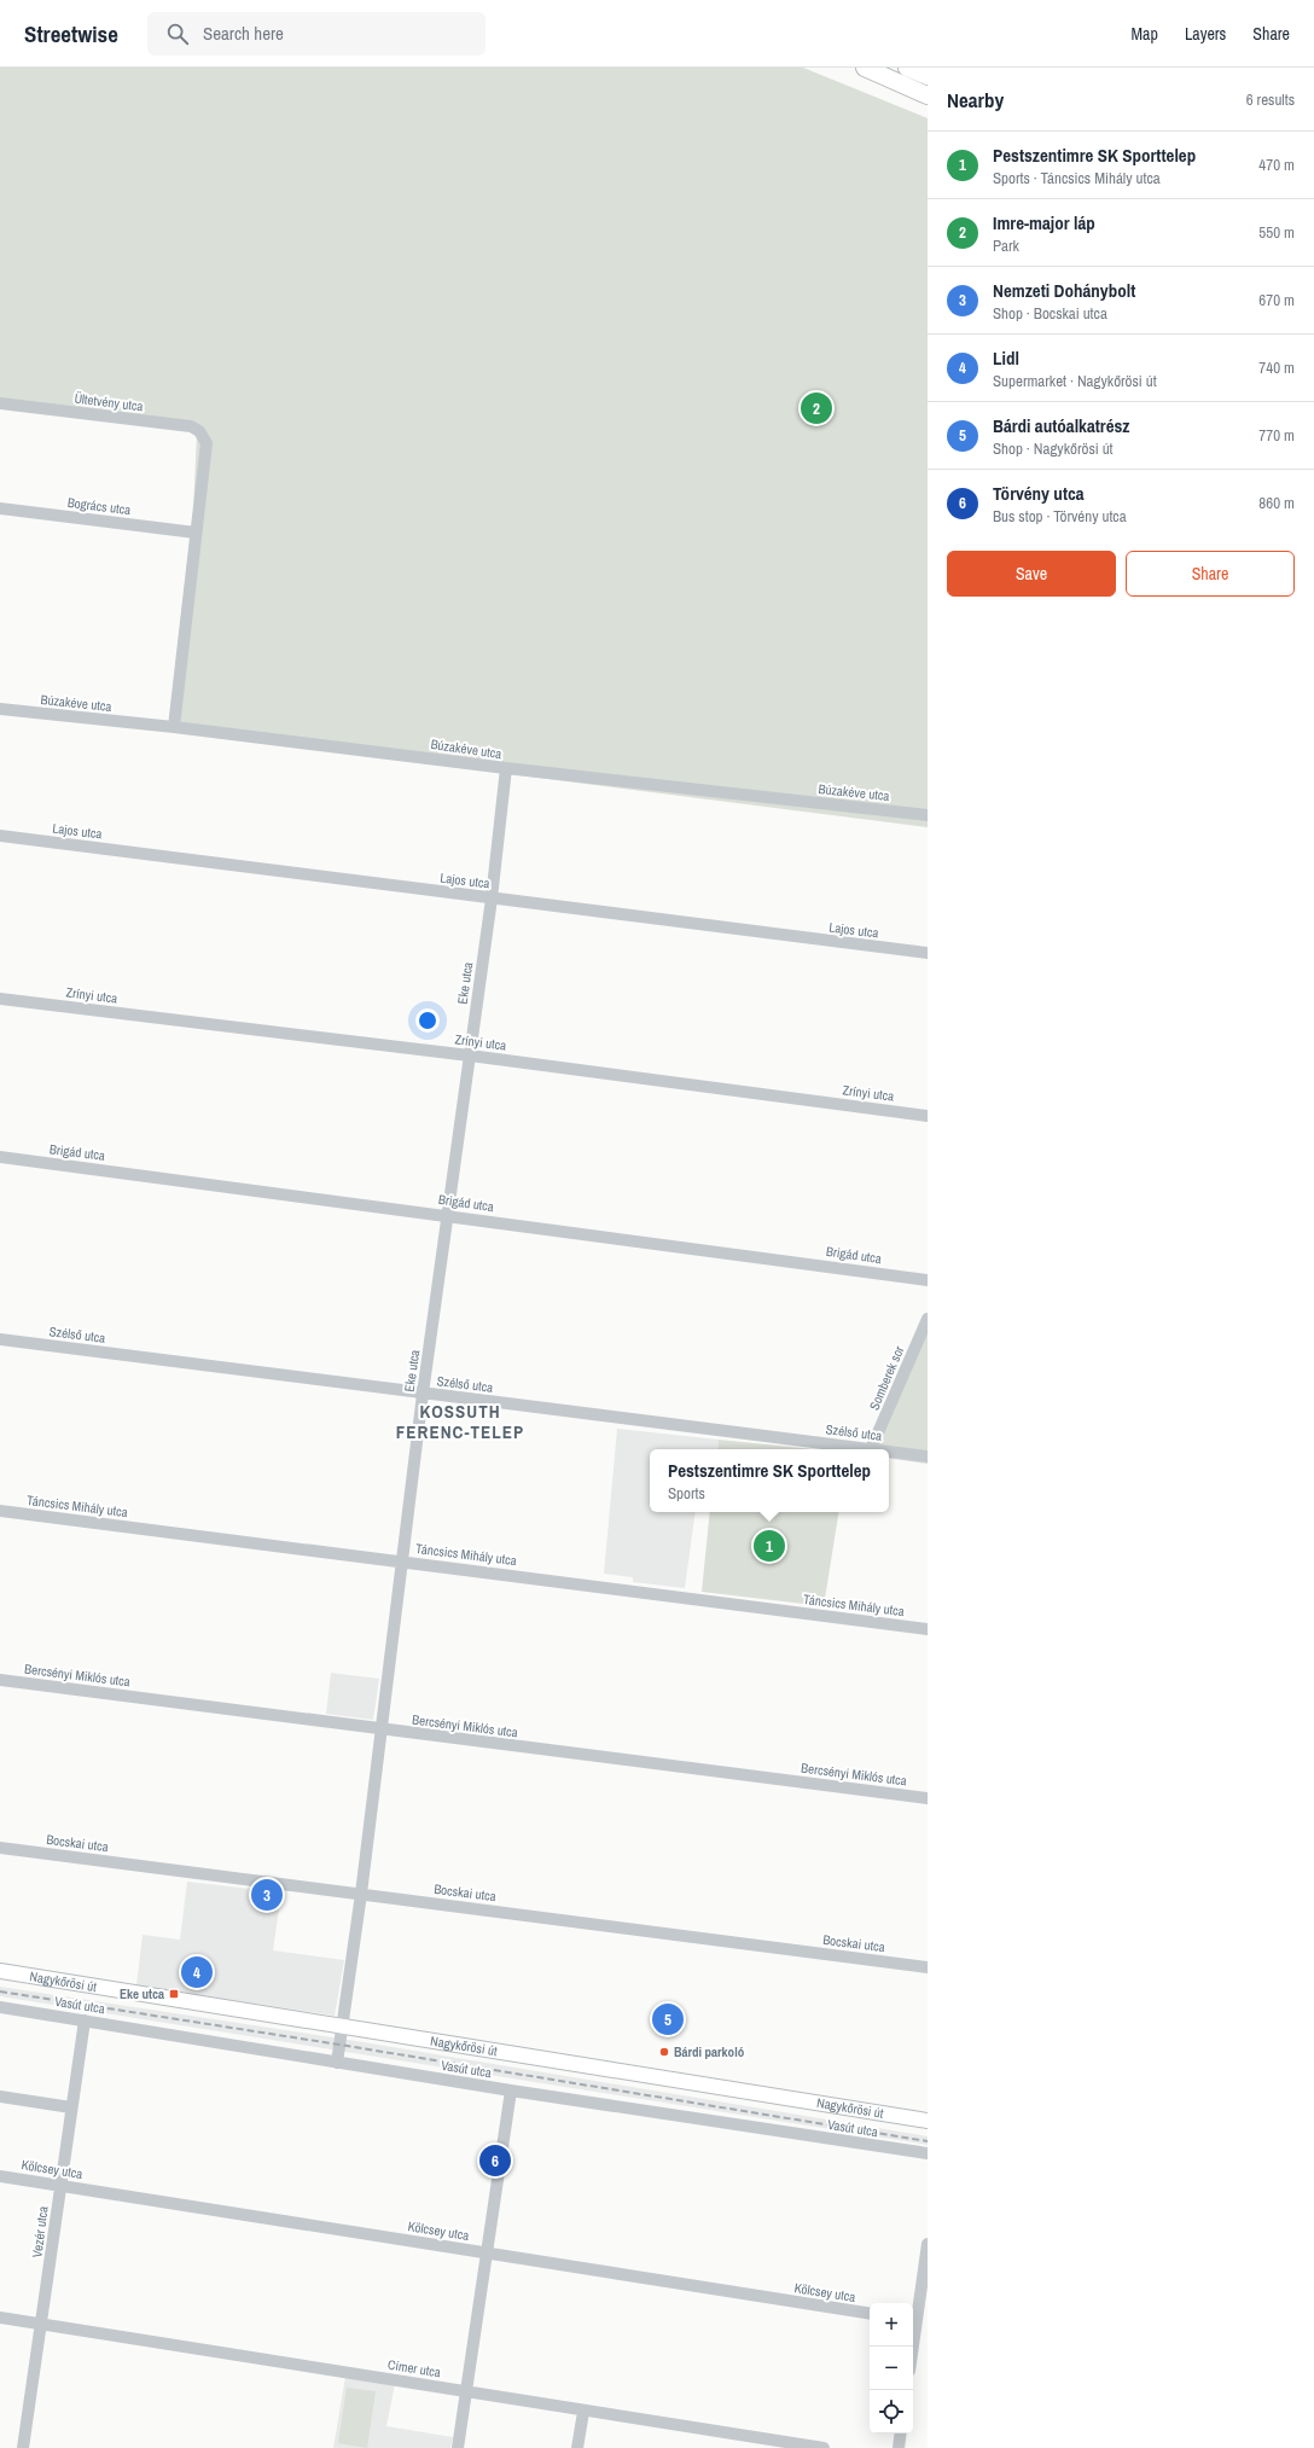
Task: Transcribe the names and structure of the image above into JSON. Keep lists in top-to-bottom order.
{
  "streets": {
    "main road": ["Nagykőrösi út"],
    "street": [
      "Ültetvény utca",
      "Bogrács utca",
      "Búzakéve utca",
      "Lajos utca",
      "Eke utca",
      "Zrínyi utca",
      "Brigád utca",
      "Szélső utca",
      "Somberek sor",
      "Táncsics Mihály utca",
      "Bercsényi Miklós utca",
      "Bocskai utca",
      "Vasút utca",
      "Kölcsey utca",
      "Vezér utca",
      "Címer utca"
    ]
  },
  "crossings": [
    ["Ültetvény utca", "Bogrács utca"],
    ["Búzakéve utca", "Eke utca"],
    ["Lajos utca", "Eke utca"],
    ["Eke utca", "Zrínyi utca"],
    ["Eke utca", "Brigád utca"],
    ["Eke utca", "Szélső utca"],
    ["Eke utca", "Táncsics Mihály utca"],
    ["Eke utca", "Bercsényi Miklós utca"],
    ["Eke utca", "Bocskai utca"],
    ["Eke utca", "Nagykőrösi út"],
    ["Eke utca", "Vasút utca"],
    ["Szélső utca", "Somberek sor"],
    ["Vasút utca", "Vezér utca"],
    ["Kölcsey utca", "Vezér utca"],
    ["Vezér utca", "Címer utca"]
  ],
  "districts": ["KOSSUTH FERENC-TELEP"],
  "places": {
    "transit": ["Eke utca"],
    "other": ["Bárdi parkoló"]
  },
  "page": {
    "header": "Streetwise",
    "search": "Search here",
    "nav": ["Map", "Layers", "Share"],
    "heading": ["Nearby", "6 results"],
    "list": [
      {
        "mark": "1",
        "name": "Pestszentimre SK Sporttelep",
        "note": "Sports · Táncsics Mihály utca",
        "value": "470 m"
      },
      {
        "mark": "2",
        "name": "Imre-major láp",
        "note": "Park",
        "value": "550 m"
      },
      {
        "mark": "3",
        "name": "Nemzeti Dohánybolt",
        "note": "Shop · Bocskai utca",
        "value": "670 m"
      },
      {
        "mark": "4",
        "name": "Lidl",
        "note": "Supermarket · Nagykőrösi út",
        "value": "740 m"
      },
      {
        "mark": "5",
        "name": "Bárdi autóalkatrész",
        "note": "Shop · Nagykőrösi út",
        "value": "770 m"
      },
      {
        "mark": "6",
        "name": "Törvény utca",
        "note": "Bus stop · Törvény utca",
        "value": "860 m"
      }
    ],
    "pins": [
      "2",
      "1",
      "3",
      "4",
      "5",
      "6"
    ],
    "buttons": ["Save", "Share"],
    "popup": ["Pestszentimre SK Sporttelep", "Sports"],
    "map_buttons": ["+", "−"]
  }
}
